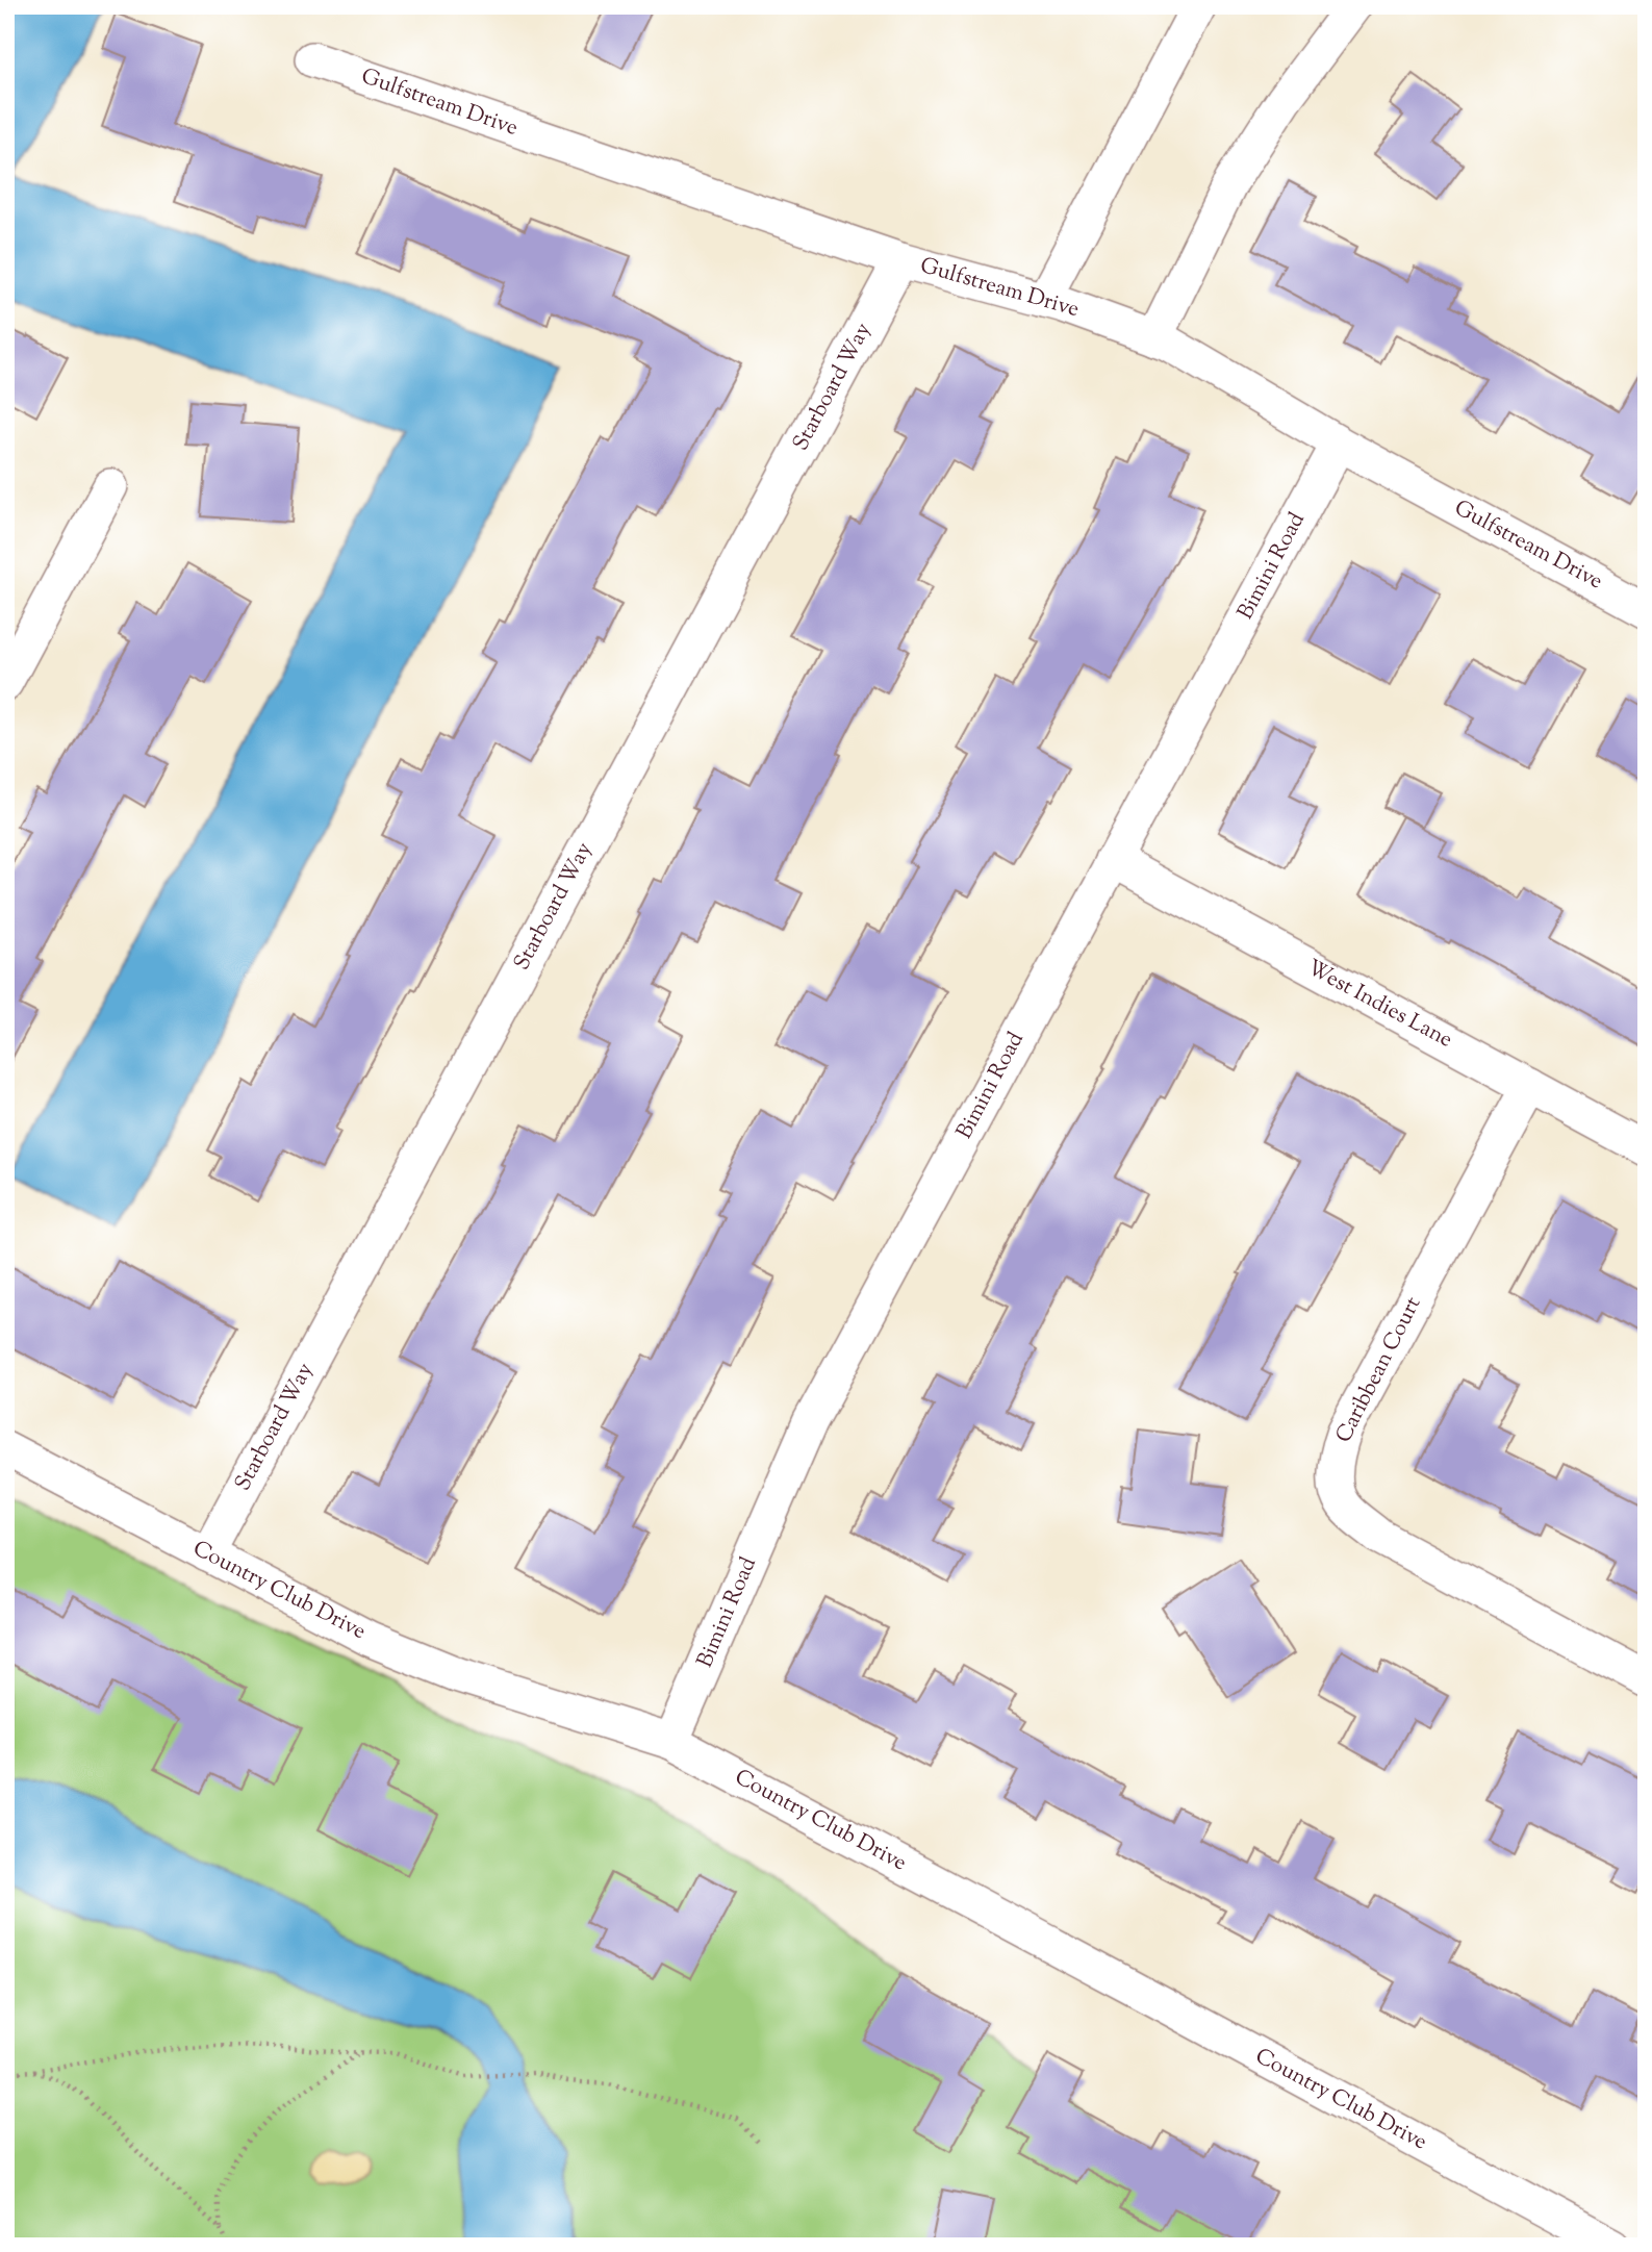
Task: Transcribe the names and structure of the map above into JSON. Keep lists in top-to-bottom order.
{
  "streets": {
    "street": [
      "Gulfstream Drive",
      "Starboard Way",
      "Bimini Road",
      "West Indies Lane",
      "Caribbean Court",
      "Country Club Drive"
    ]
  },
  "crossings": [
    ["Gulfstream Drive", "Starboard Way"],
    ["Gulfstream Drive", "Bimini Road"],
    ["Starboard Way", "Country Club Drive"],
    ["Bimini Road", "West Indies Lane"],
    ["Bimini Road", "Country Club Drive"],
    ["West Indies Lane", "Caribbean Court"]
  ]
}
